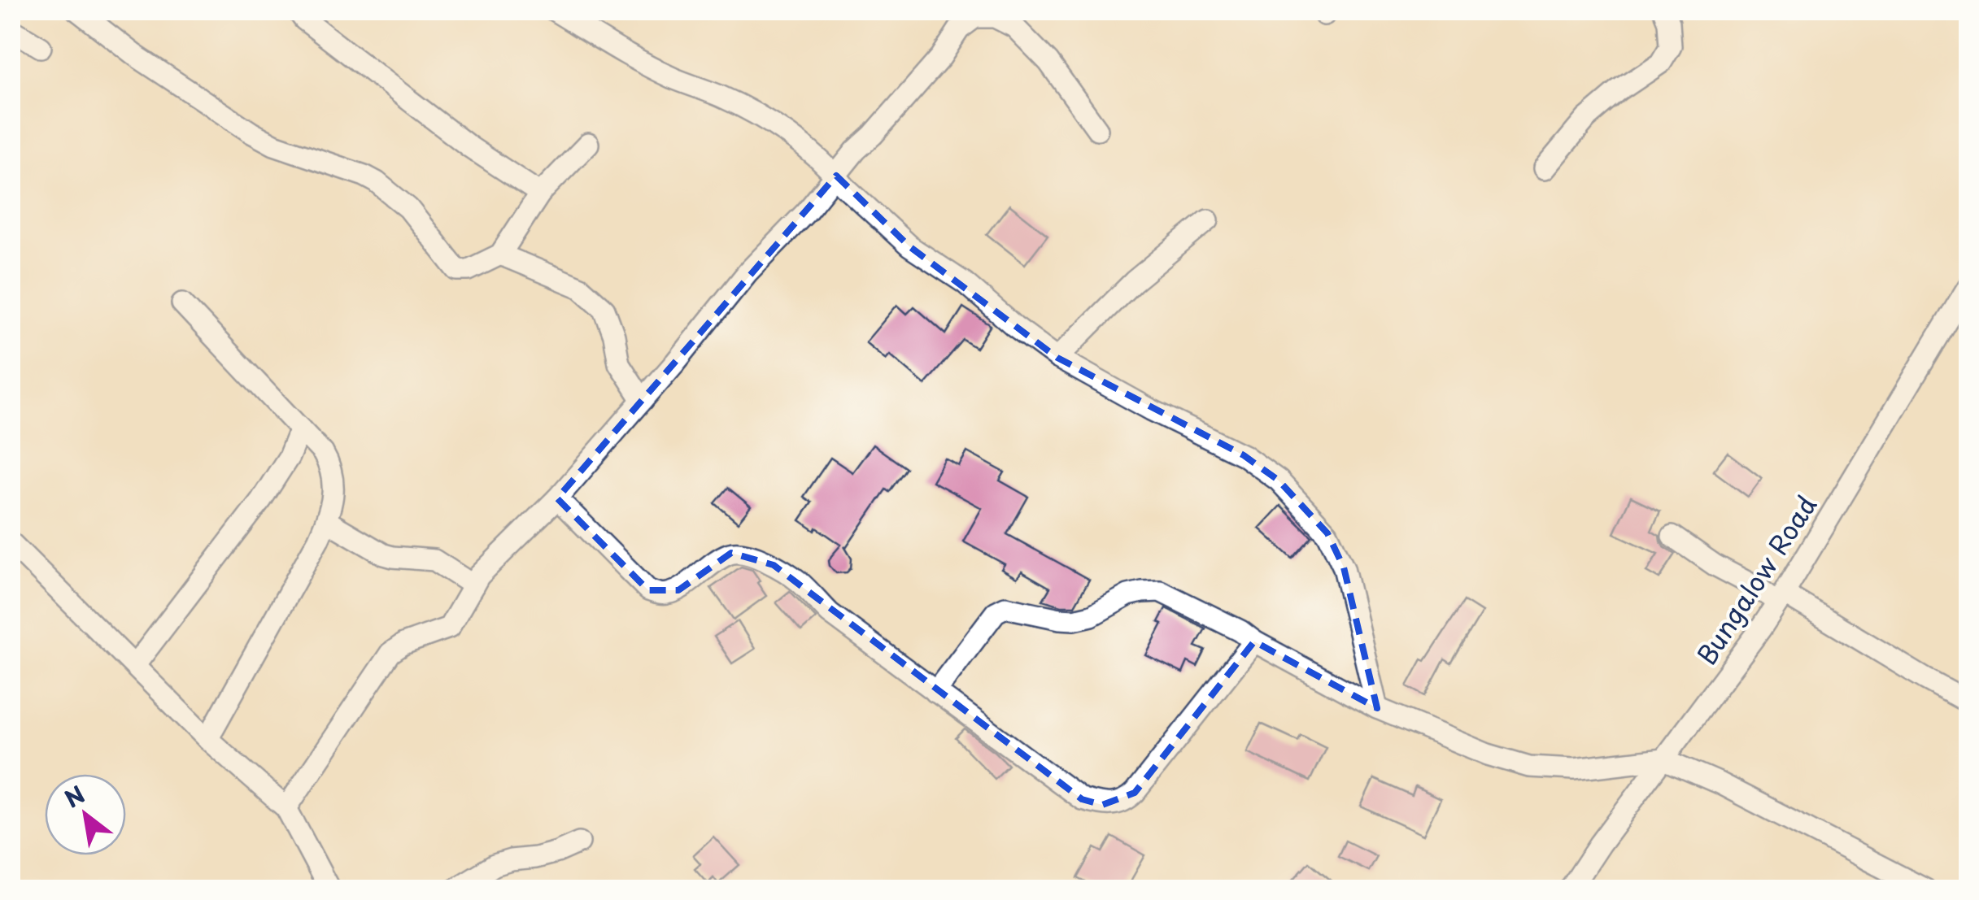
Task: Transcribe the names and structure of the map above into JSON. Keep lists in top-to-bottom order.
{
  "streets": {
    "street": ["Bungalow Road"]
  },
  "north": "top left"
}
